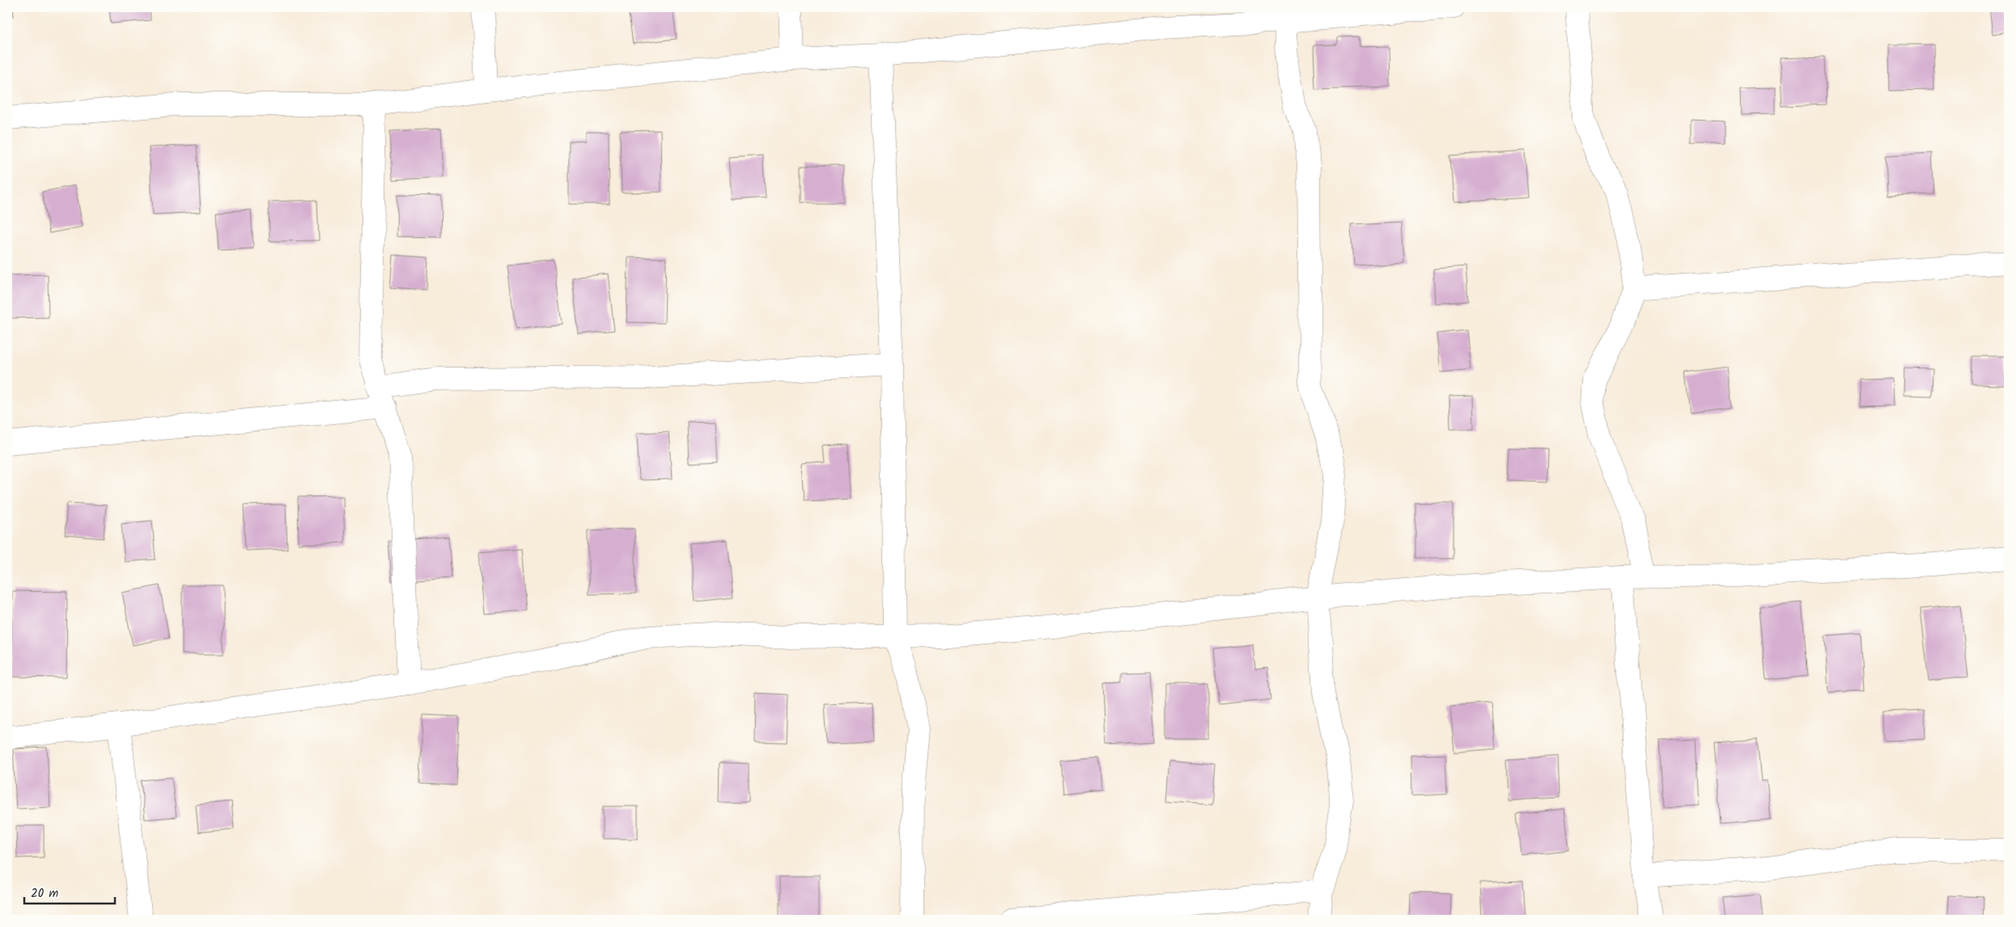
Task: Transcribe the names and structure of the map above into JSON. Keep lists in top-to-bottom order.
{
  "scale_bar": "20 m"
}
